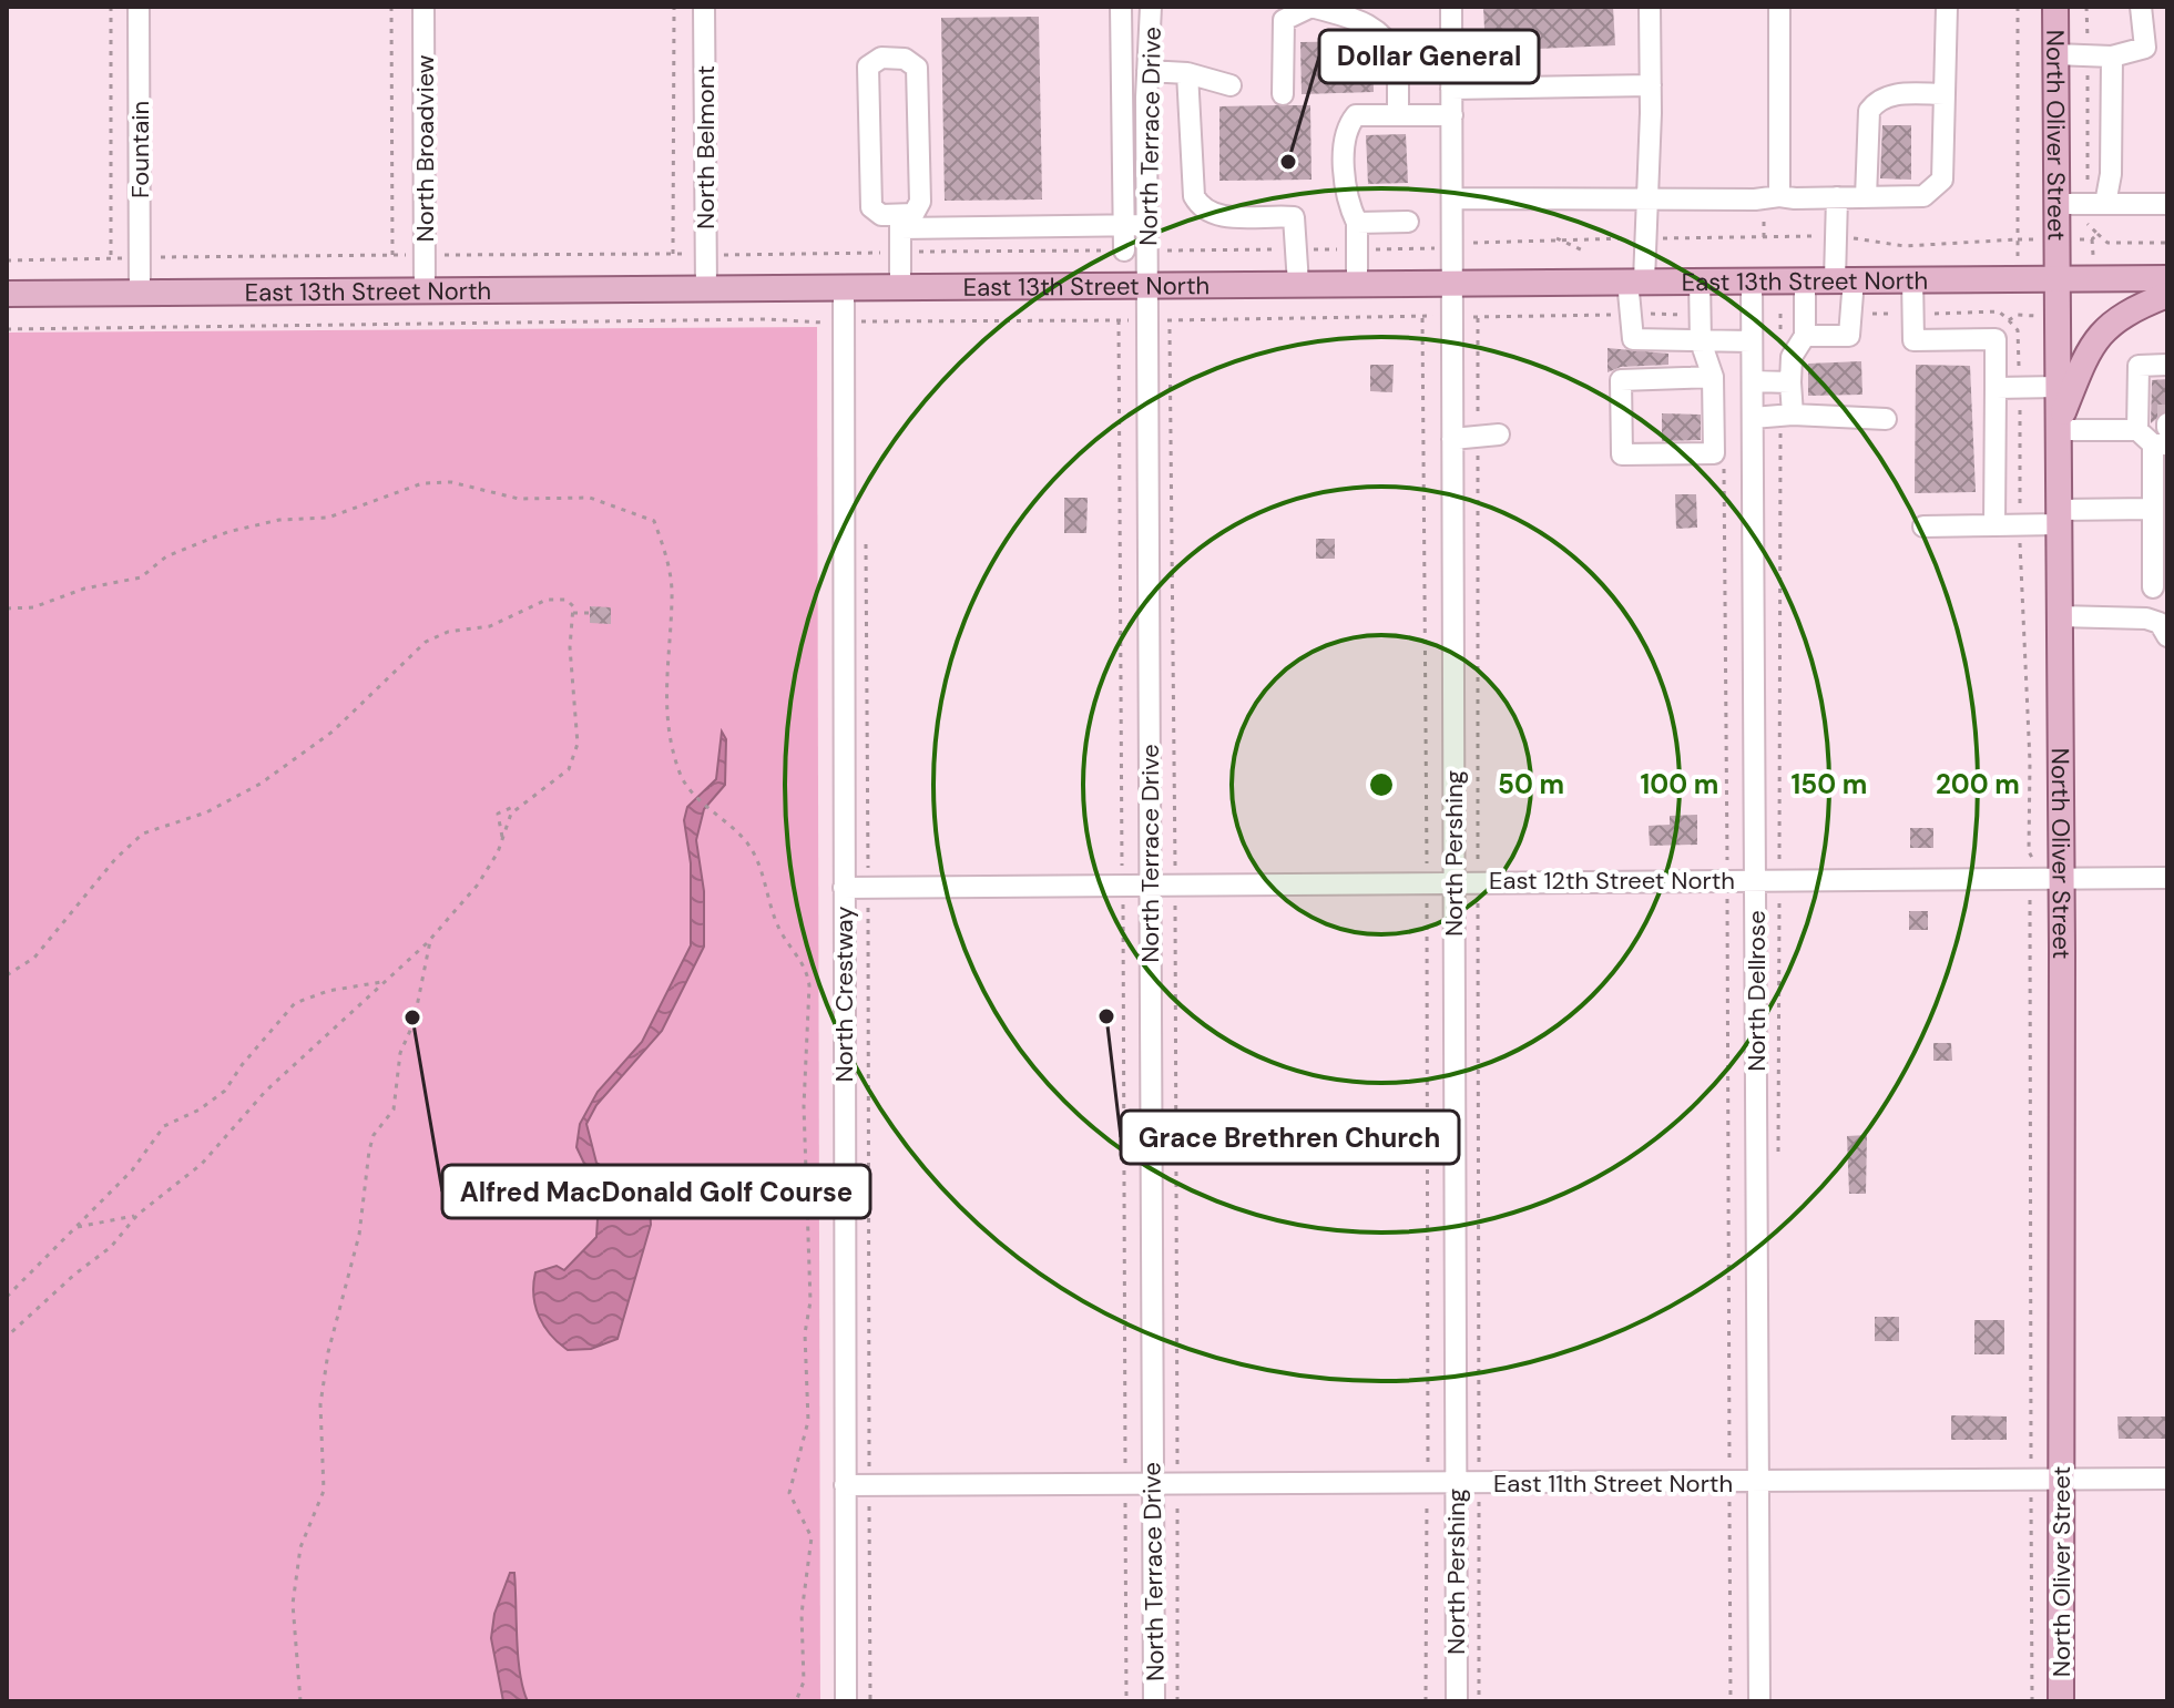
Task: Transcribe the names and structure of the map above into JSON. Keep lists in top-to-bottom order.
{
  "streets": {
    "main road": ["North Oliver Street", "East 13th Street North"],
    "street": [
      "North Terrace Drive",
      "North Belmont",
      "North Broadview",
      "Fountain",
      "North Pershing",
      "East 12th Street North",
      "North Dellrose",
      "North Crestway",
      "East 11th Street North"
    ]
  },
  "crossings": [
    ["North Terrace Drive", "East 13th Street North"],
    ["North Terrace Drive", "East 12th Street North"],
    ["North Terrace Drive", "East 11th Street North"],
    ["North Oliver Street", "East 13th Street North"],
    ["North Oliver Street", "East 12th Street North"],
    ["North Oliver Street", "East 11th Street North"],
    ["North Belmont", "East 13th Street North"],
    ["North Broadview", "East 13th Street North"],
    ["Fountain", "East 13th Street North"],
    ["East 13th Street North", "North Pershing"],
    ["East 13th Street North", "North Dellrose"],
    ["East 13th Street North", "North Crestway"],
    ["North Pershing", "East 12th Street North"],
    ["North Pershing", "East 11th Street North"],
    ["East 12th Street North", "North Dellrose"],
    ["East 12th Street North", "North Crestway"],
    ["North Dellrose", "East 11th Street North"],
    ["North Crestway", "East 11th Street North"]
  ],
  "places": ["Dollar General", "Grace Brethren Church", "Alfred MacDonald Golf Course"],
  "rings": [
    "50 m",
    "100 m",
    "150 m",
    "200 m"
  ]
}
